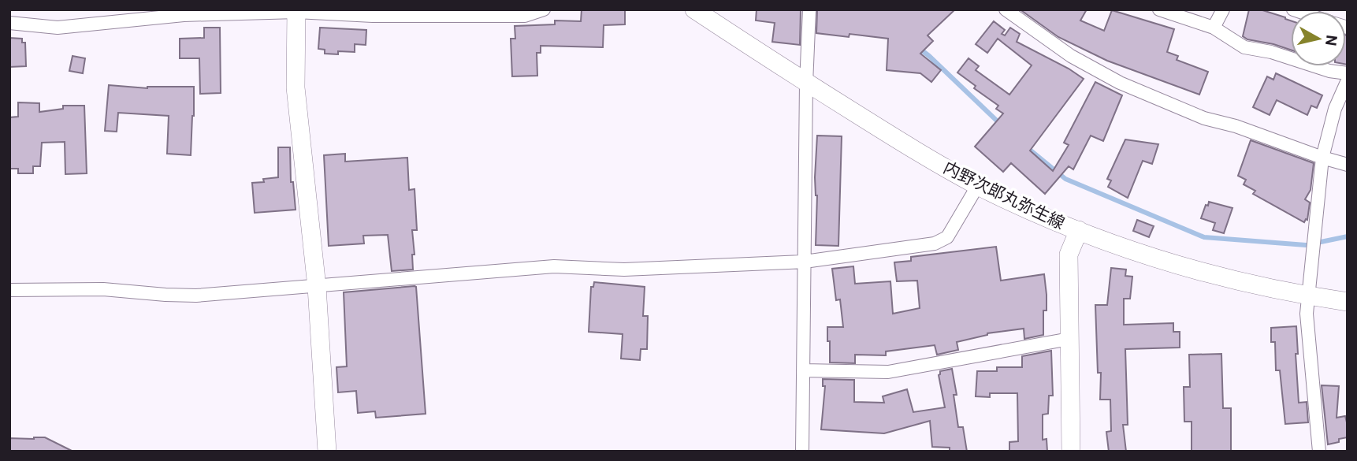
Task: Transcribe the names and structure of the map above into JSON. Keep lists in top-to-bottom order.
{
  "streets": {
    "main road": ["内野次郎丸弥生線"]
  },
  "north": "right"
}
